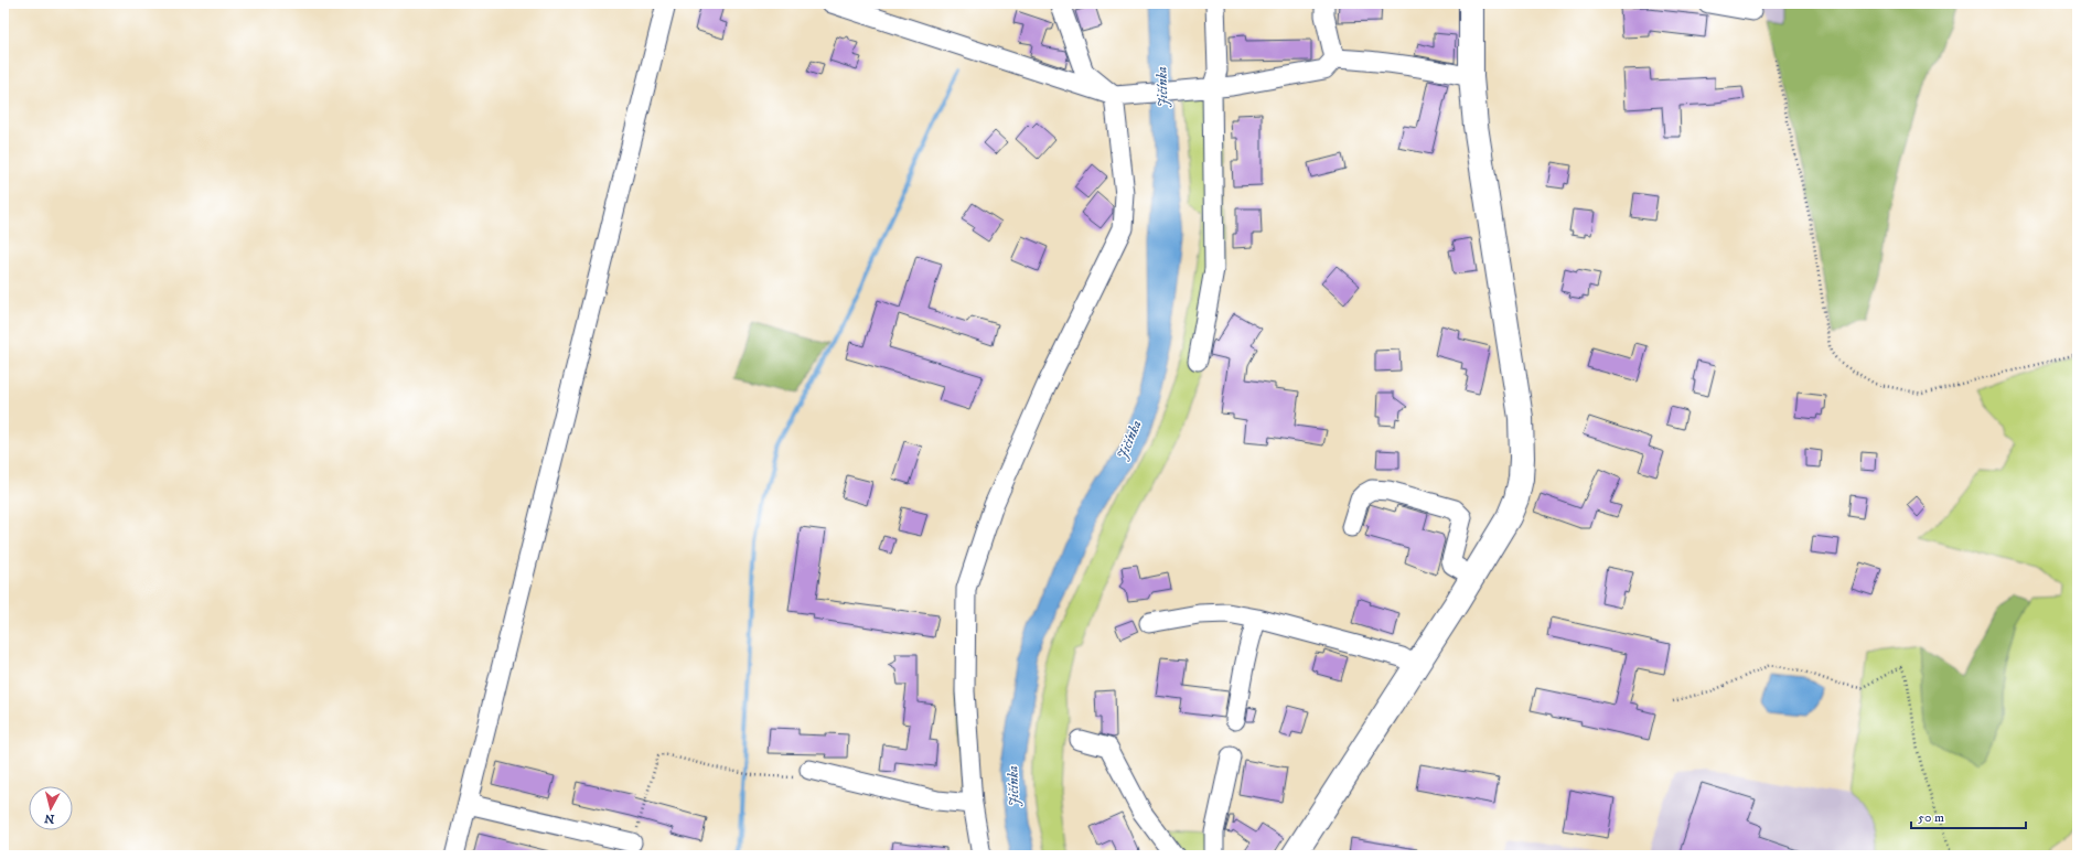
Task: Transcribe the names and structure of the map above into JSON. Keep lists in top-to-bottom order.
{
  "water": ["Jičínka"],
  "scale_bar": "50 m",
  "north": "bottom"
}
